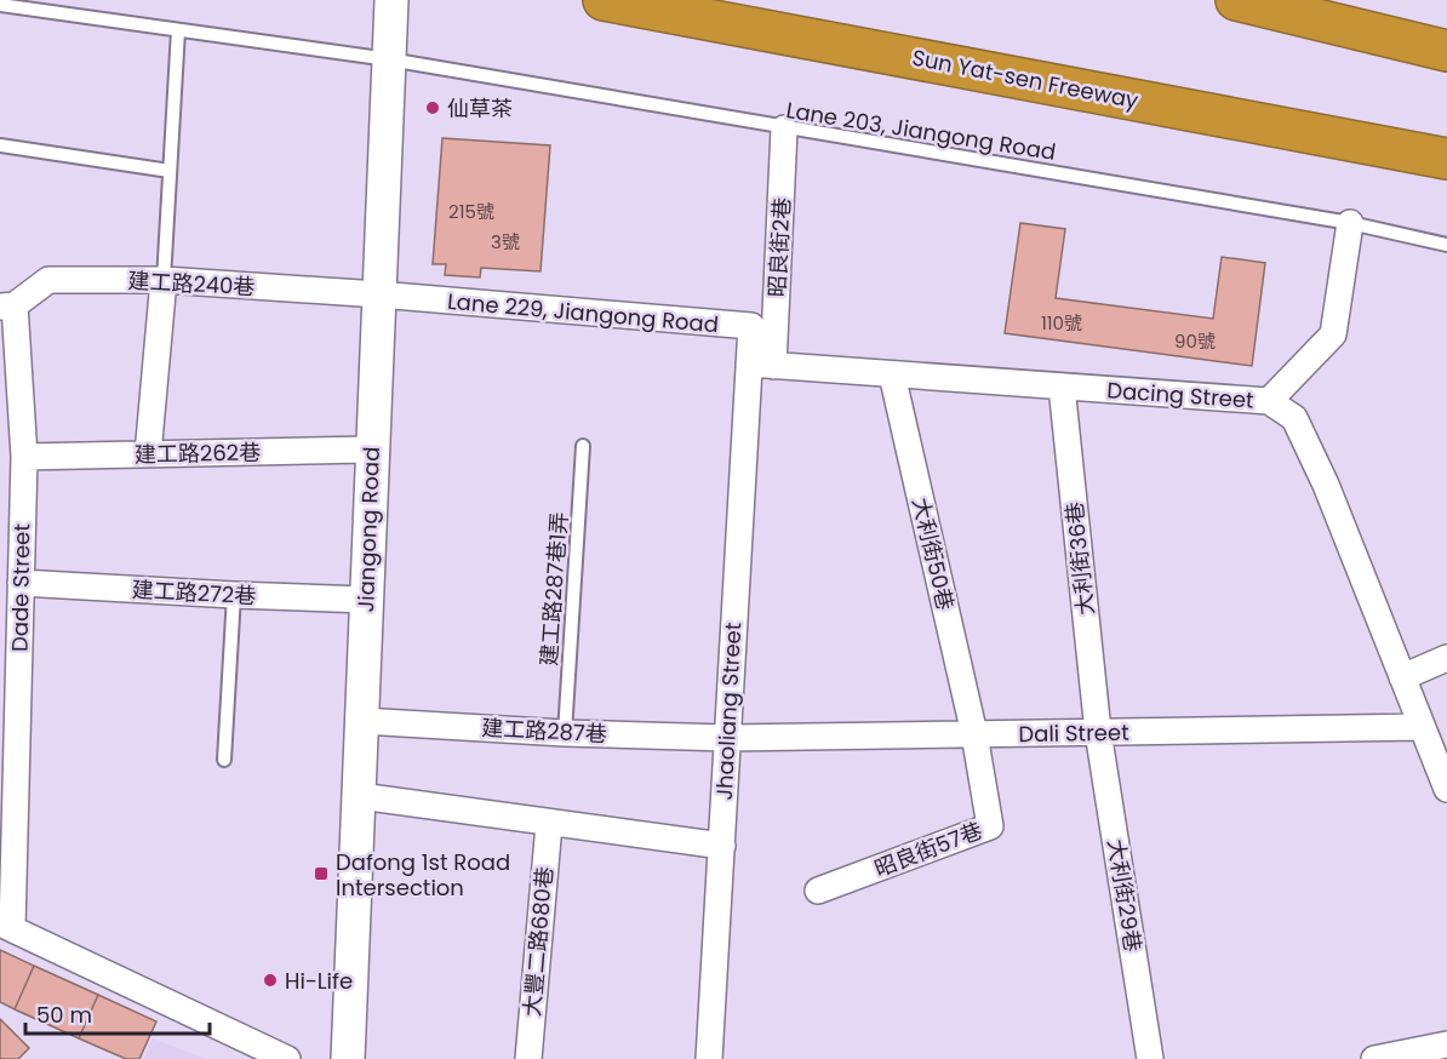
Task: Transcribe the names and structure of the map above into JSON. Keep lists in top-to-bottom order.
{
  "streets": {
    "highway": ["Sun Yat-sen Freeway"],
    "street": [
      "昭良街2巷",
      "建工路240巷",
      "Lane 229, Jiangong Road",
      "Dacing Street",
      "建工路262巷",
      "Jiangong Road",
      "大利街50巷",
      "大利街36巷",
      "Dade Street",
      "建工路272巷",
      "Jhaoliang Street",
      "建工路287巷",
      "Dali Street",
      "昭良街57巷",
      "大利街29巷",
      "大豐二路680巷"
    ],
    "lane": ["Lane 203, Jiangong Road", "建工路287巷1弄"]
  },
  "crossings": [
    ["Lane 203, Jiangong Road", "昭良街2巷"],
    ["Lane 203, Jiangong Road", "Jiangong Road"],
    ["昭良街2巷", "Lane 229, Jiangong Road"],
    ["昭良街2巷", "Dacing Street"],
    ["昭良街2巷", "Jhaoliang Street"],
    ["建工路240巷", "Lane 229, Jiangong Road"],
    ["建工路240巷", "Jiangong Road"],
    ["建工路240巷", "Dade Street"],
    ["Lane 229, Jiangong Road", "Dacing Street"],
    ["Lane 229, Jiangong Road", "Jiangong Road"],
    ["Lane 229, Jiangong Road", "Jhaoliang Street"],
    ["Dacing Street", "大利街50巷"],
    ["Dacing Street", "大利街36巷"],
    ["Dacing Street", "Jhaoliang Street"],
    ["Dacing Street", "Dali Street"],
    ["建工路262巷", "Jiangong Road"],
    ["建工路262巷", "Dade Street"],
    ["Jiangong Road", "建工路272巷"],
    ["Jiangong Road", "建工路287巷"],
    ["大利街50巷", "Dali Street"],
    ["大利街50巷", "昭良街57巷"],
    ["大利街36巷", "Dali Street"],
    ["大利街36巷", "大利街29巷"],
    ["Dade Street", "建工路272巷"],
    ["建工路287巷1弄", "建工路287巷"],
    ["Jhaoliang Street", "建工路287巷"],
    ["Jhaoliang Street", "Dali Street"],
    ["建工路287巷", "Dali Street"],
    ["Dali Street", "昭良街57巷"],
    ["Dali Street", "大利街29巷"]
  ],
  "places": {
    "other": ["仙草茶", "Hi-Life"],
    "transit": ["Dafong 1st Road Intersection"]
  },
  "house_numbers": [
    "215號",
    "3號",
    "110號",
    "90號"
  ],
  "scale_bar": "50 m"
}
